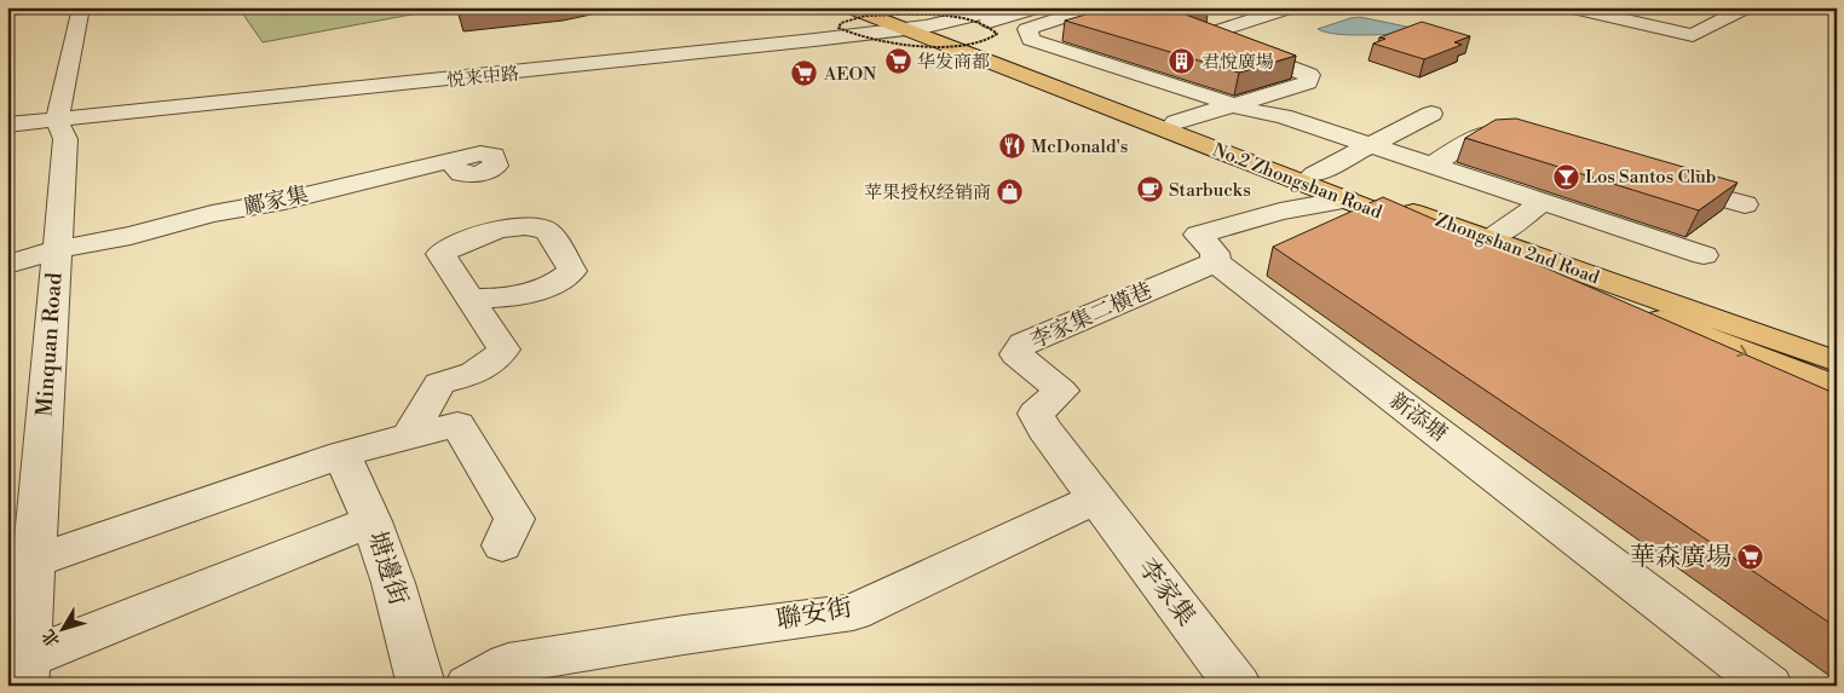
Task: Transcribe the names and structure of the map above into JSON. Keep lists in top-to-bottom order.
{
  "streets": {
    "main road": ["No.2 Zhongshan Road", "Zhongshan 2nd Road"],
    "street": [
      "悦来中路",
      "鄺家集",
      "李家集二橫巷",
      "Minquan Road",
      "新添塘",
      "塘邊街",
      "李家集",
      "聯安街"
    ]
  },
  "crossings": [
    ["悦来中路", "No.2 Zhongshan Road"],
    ["悦来中路", "Zhongshan 2nd Road"],
    ["悦来中路", "Minquan Road"],
    ["No.2 Zhongshan Road", "Zhongshan 2nd Road"],
    ["No.2 Zhongshan Road", "新添塘"],
    ["鄺家集", "Minquan Road"],
    ["李家集二橫巷", "新添塘"],
    ["李家集二橫巷", "李家集"],
    ["李家集二橫巷", "聯安街"],
    ["李家集", "聯安街"]
  ],
  "places": {
    "supermarket": ["华发商都", "AEON", "華森廣場"],
    "building": ["君悅廣場"],
    "restaurant": ["McDonald's"],
    "bar": ["Los Santos Club"],
    "cafe": ["Starbucks"],
    "shop": ["苹果授权经销商"]
  },
  "north": "bottom left"
}
